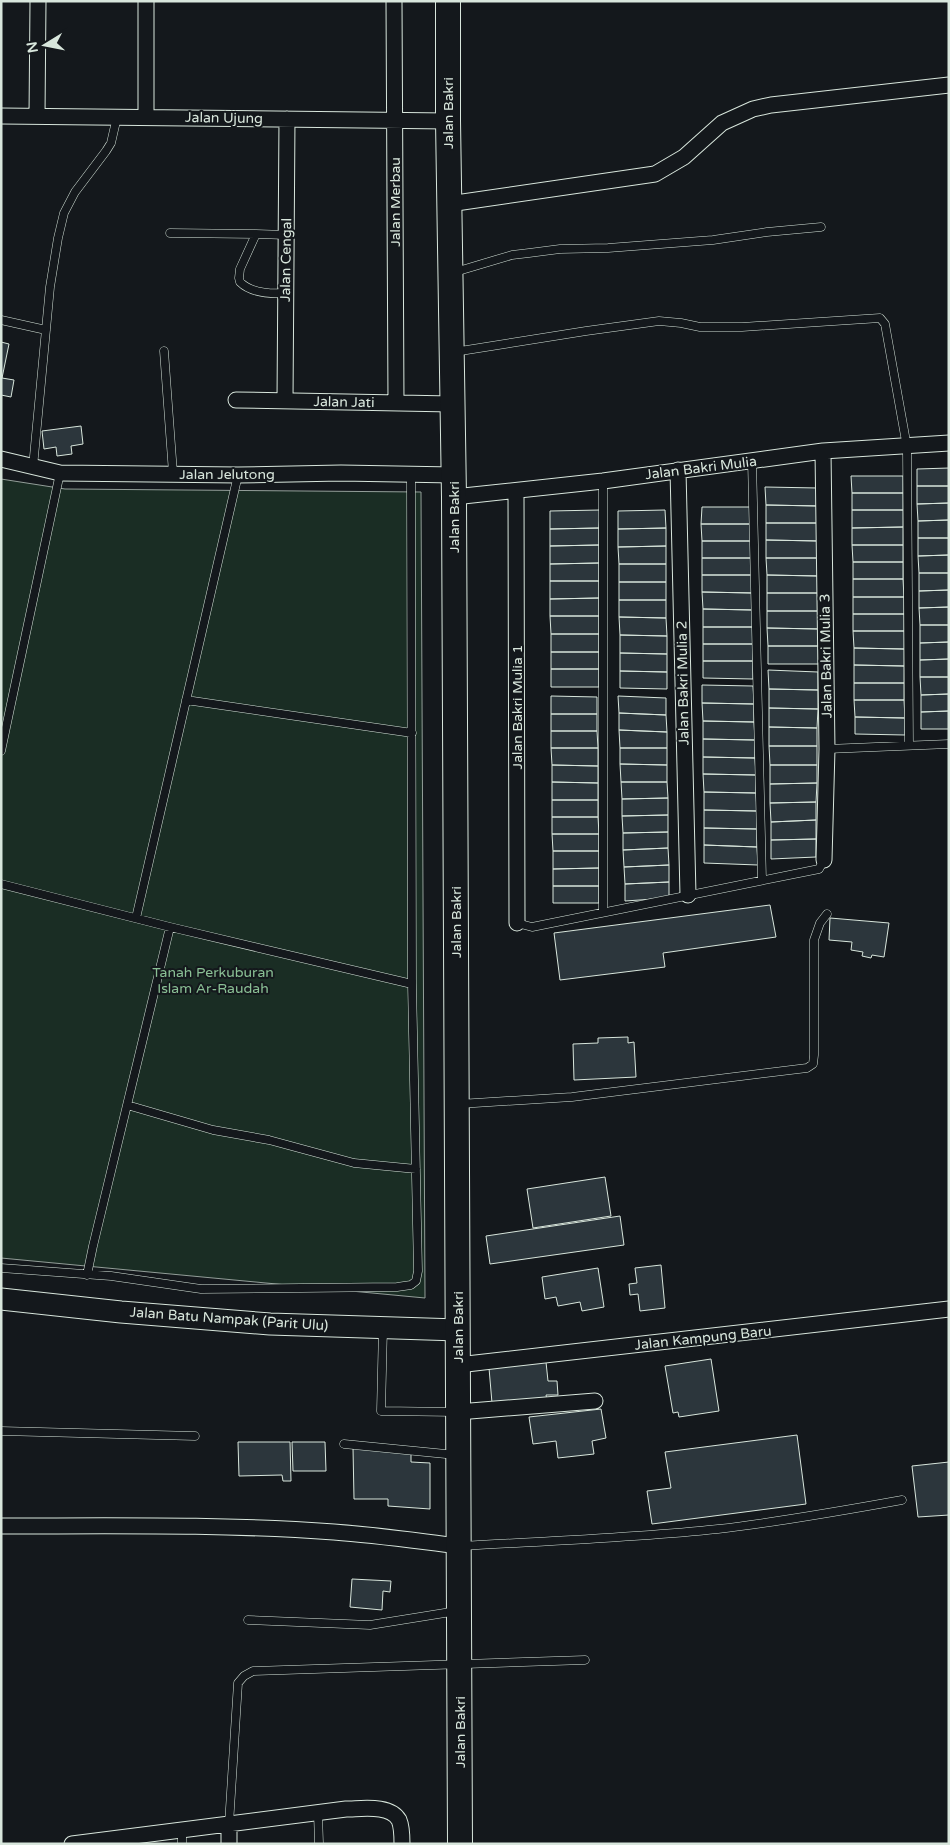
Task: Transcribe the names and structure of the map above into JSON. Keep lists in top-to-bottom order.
{
  "streets": {
    "main road": ["Jalan Bakri"],
    "street": [
      "Jalan Ujung",
      "Jalan Merbau",
      "Jalan Cengal",
      "Jalan Jati",
      "Jalan Bakri Mulia",
      "Jalan Jelutong",
      "Jalan Bakri Mulia 3",
      "Jalan Bakri Mulia 2",
      "Jalan Bakri Mulia 1",
      "Jalan Batu Nampak (Parit Ulu)",
      "Jalan Kampung Baru"
    ]
  },
  "crossings": [
    ["Jalan Bakri", "Jalan Ujung"],
    ["Jalan Bakri", "Jalan Jati"],
    ["Jalan Bakri", "Jalan Bakri Mulia"],
    ["Jalan Bakri", "Jalan Jelutong"],
    ["Jalan Bakri", "Jalan Batu Nampak (Parit Ulu)"],
    ["Jalan Bakri", "Jalan Kampung Baru"],
    ["Jalan Ujung", "Jalan Merbau"],
    ["Jalan Ujung", "Jalan Cengal"],
    ["Jalan Merbau", "Jalan Jati"],
    ["Jalan Cengal", "Jalan Jati"],
    ["Jalan Bakri Mulia", "Jalan Jelutong"],
    ["Jalan Bakri Mulia", "Jalan Bakri Mulia 3"],
    ["Jalan Bakri Mulia", "Jalan Bakri Mulia 2"],
    ["Jalan Bakri Mulia", "Jalan Bakri Mulia 1"]
  ],
  "parks": ["Tanah Perkuburan Islam Ar-Raudah"],
  "north": "left"
}
